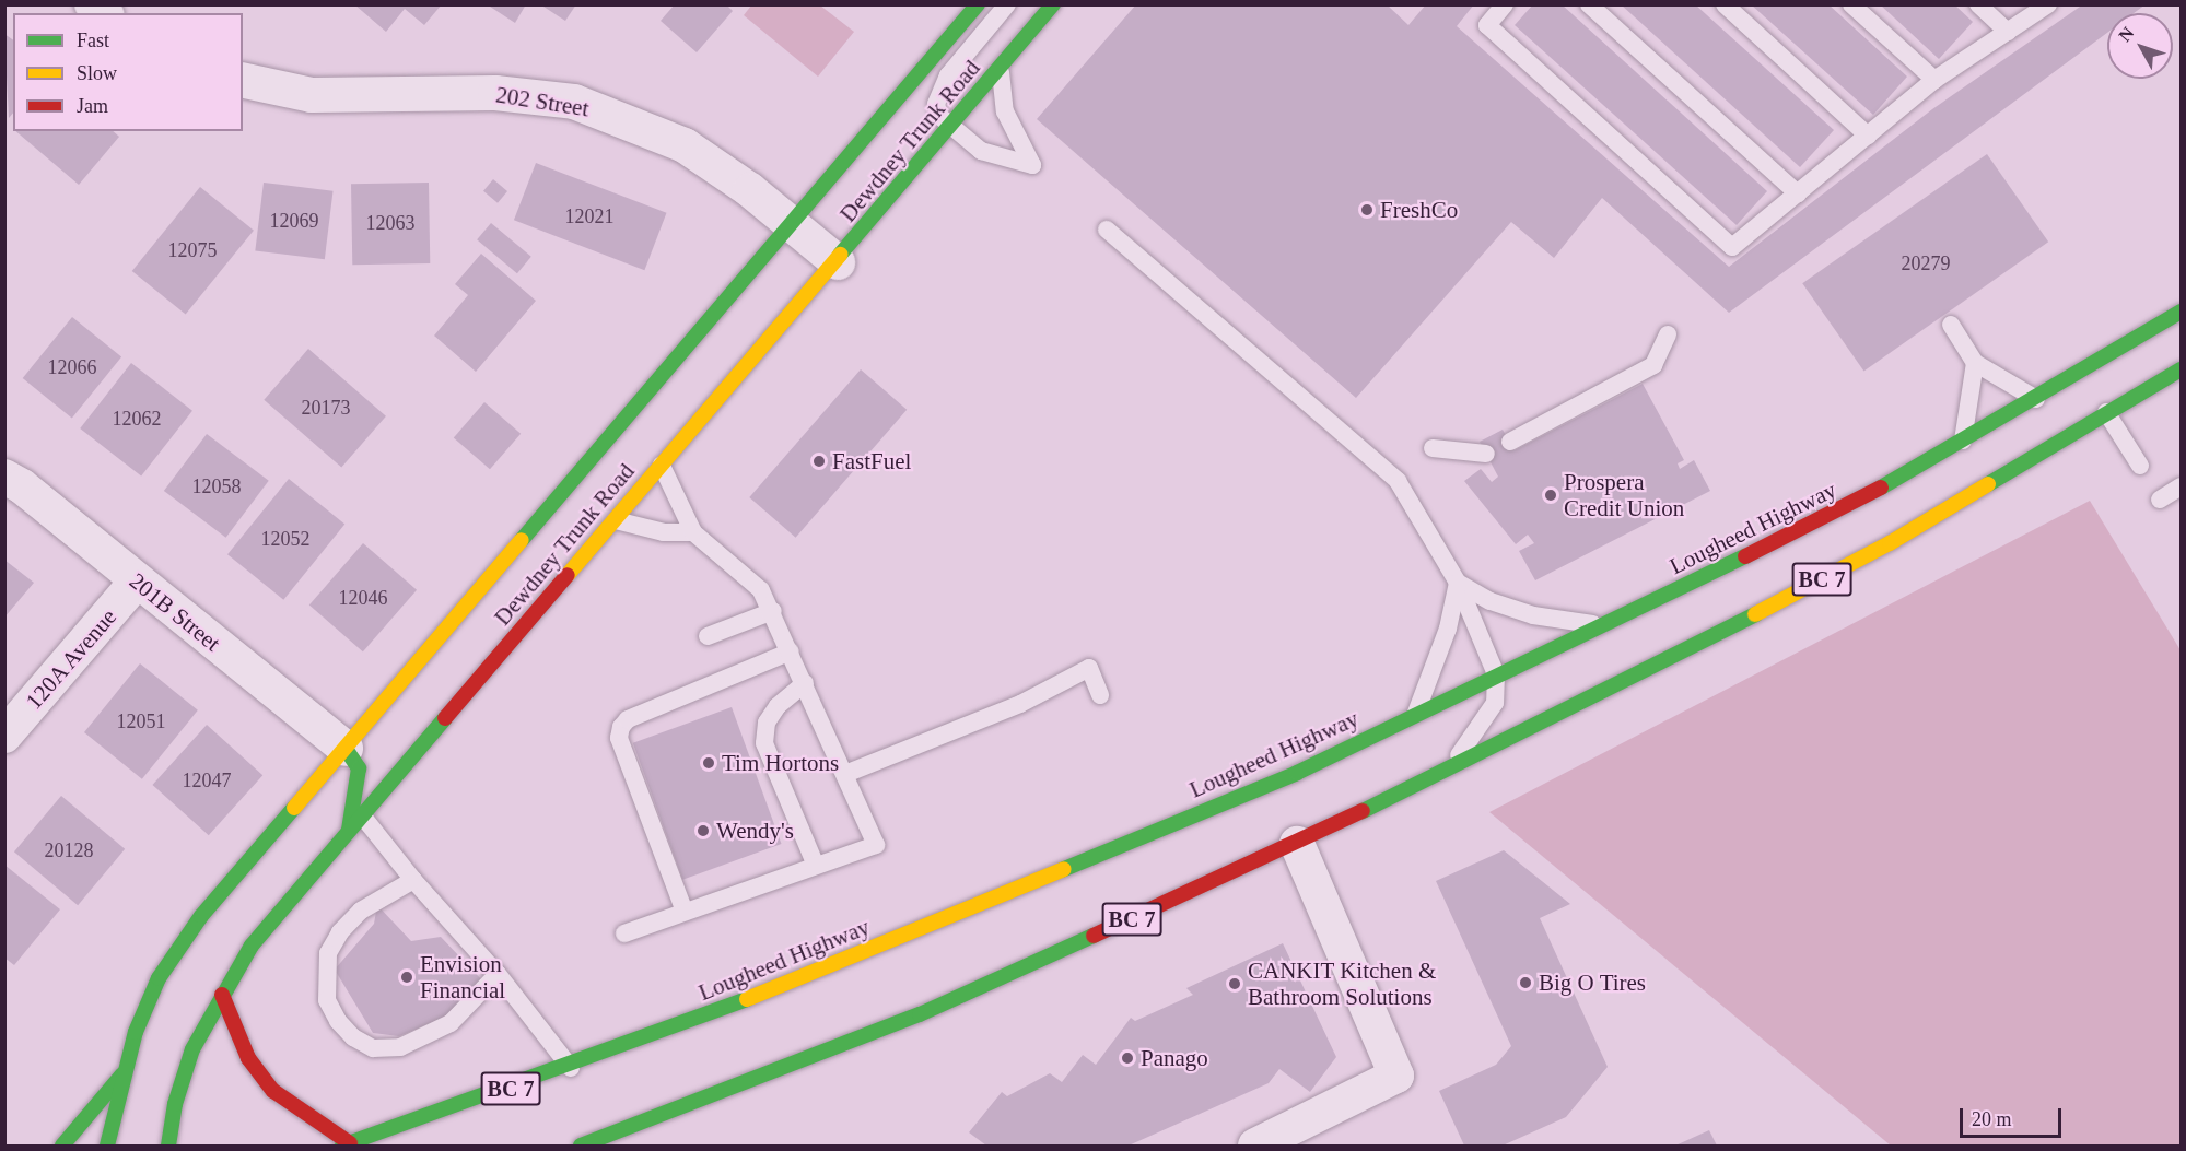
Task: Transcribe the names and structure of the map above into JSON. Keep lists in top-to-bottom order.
{
  "streets": {
    "main road": ["Dewdney Trunk Road", "Lougheed Highway", "BC 7"],
    "street": ["202 Street", "201B Street", "120A Avenue"]
  },
  "crossings": [
    ["202 Street", "Dewdney Trunk Road"],
    ["Dewdney Trunk Road", "201B Street"],
    ["201B Street", "120A Avenue"]
  ],
  "places": [
    "FreshCo",
    "FastFuel",
    "Prospera Credit Union",
    "Tim Hortons",
    "Wendy's",
    "Envision Financial",
    "Big O Tires",
    "CANKIT Kitchen & Bathroom Solutions",
    "Panago"
  ],
  "house_numbers": [
    "12021",
    "12069",
    "12063",
    "12075",
    "20279",
    "12066",
    "20173",
    "12062",
    "12058",
    "12052",
    "12046",
    "12051",
    "12047",
    "20128"
  ],
  "legend": ["Fast", "Slow", "Jam"],
  "scale_bar": "20 m",
  "north": "top left"
}
